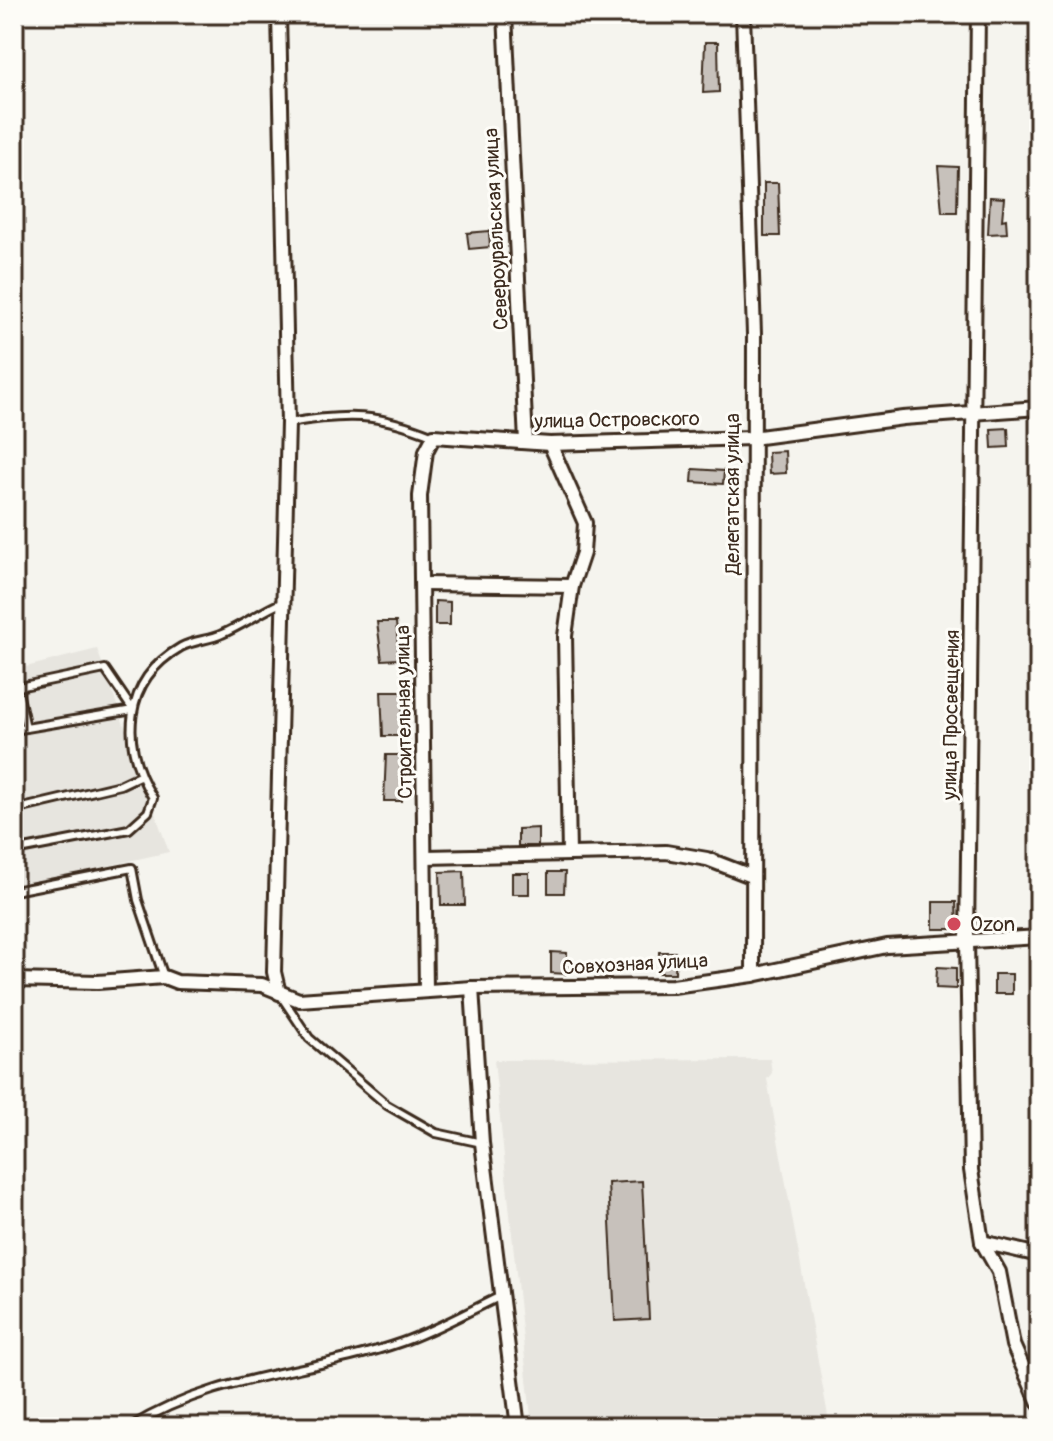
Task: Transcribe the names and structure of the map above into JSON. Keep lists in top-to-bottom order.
{
  "streets": {
    "street": [
      "Североуральская улица",
      "улица Островского",
      "Делегатская улица",
      "Строительная улица",
      "улица Просвещения",
      "Совхозная улица"
    ]
  },
  "crossings": [
    ["Североуральская улица", "улица Островского"],
    ["улица Островского", "Делегатская улица"],
    ["улица Островского", "Строительная улица"],
    ["улица Островского", "улица Просвещения"],
    ["Делегатская улица", "Совхозная улица"],
    ["Строительная улица", "Совхозная улица"],
    ["улица Просвещения", "Совхозная улица"]
  ],
  "places": ["Ozon"]
}
